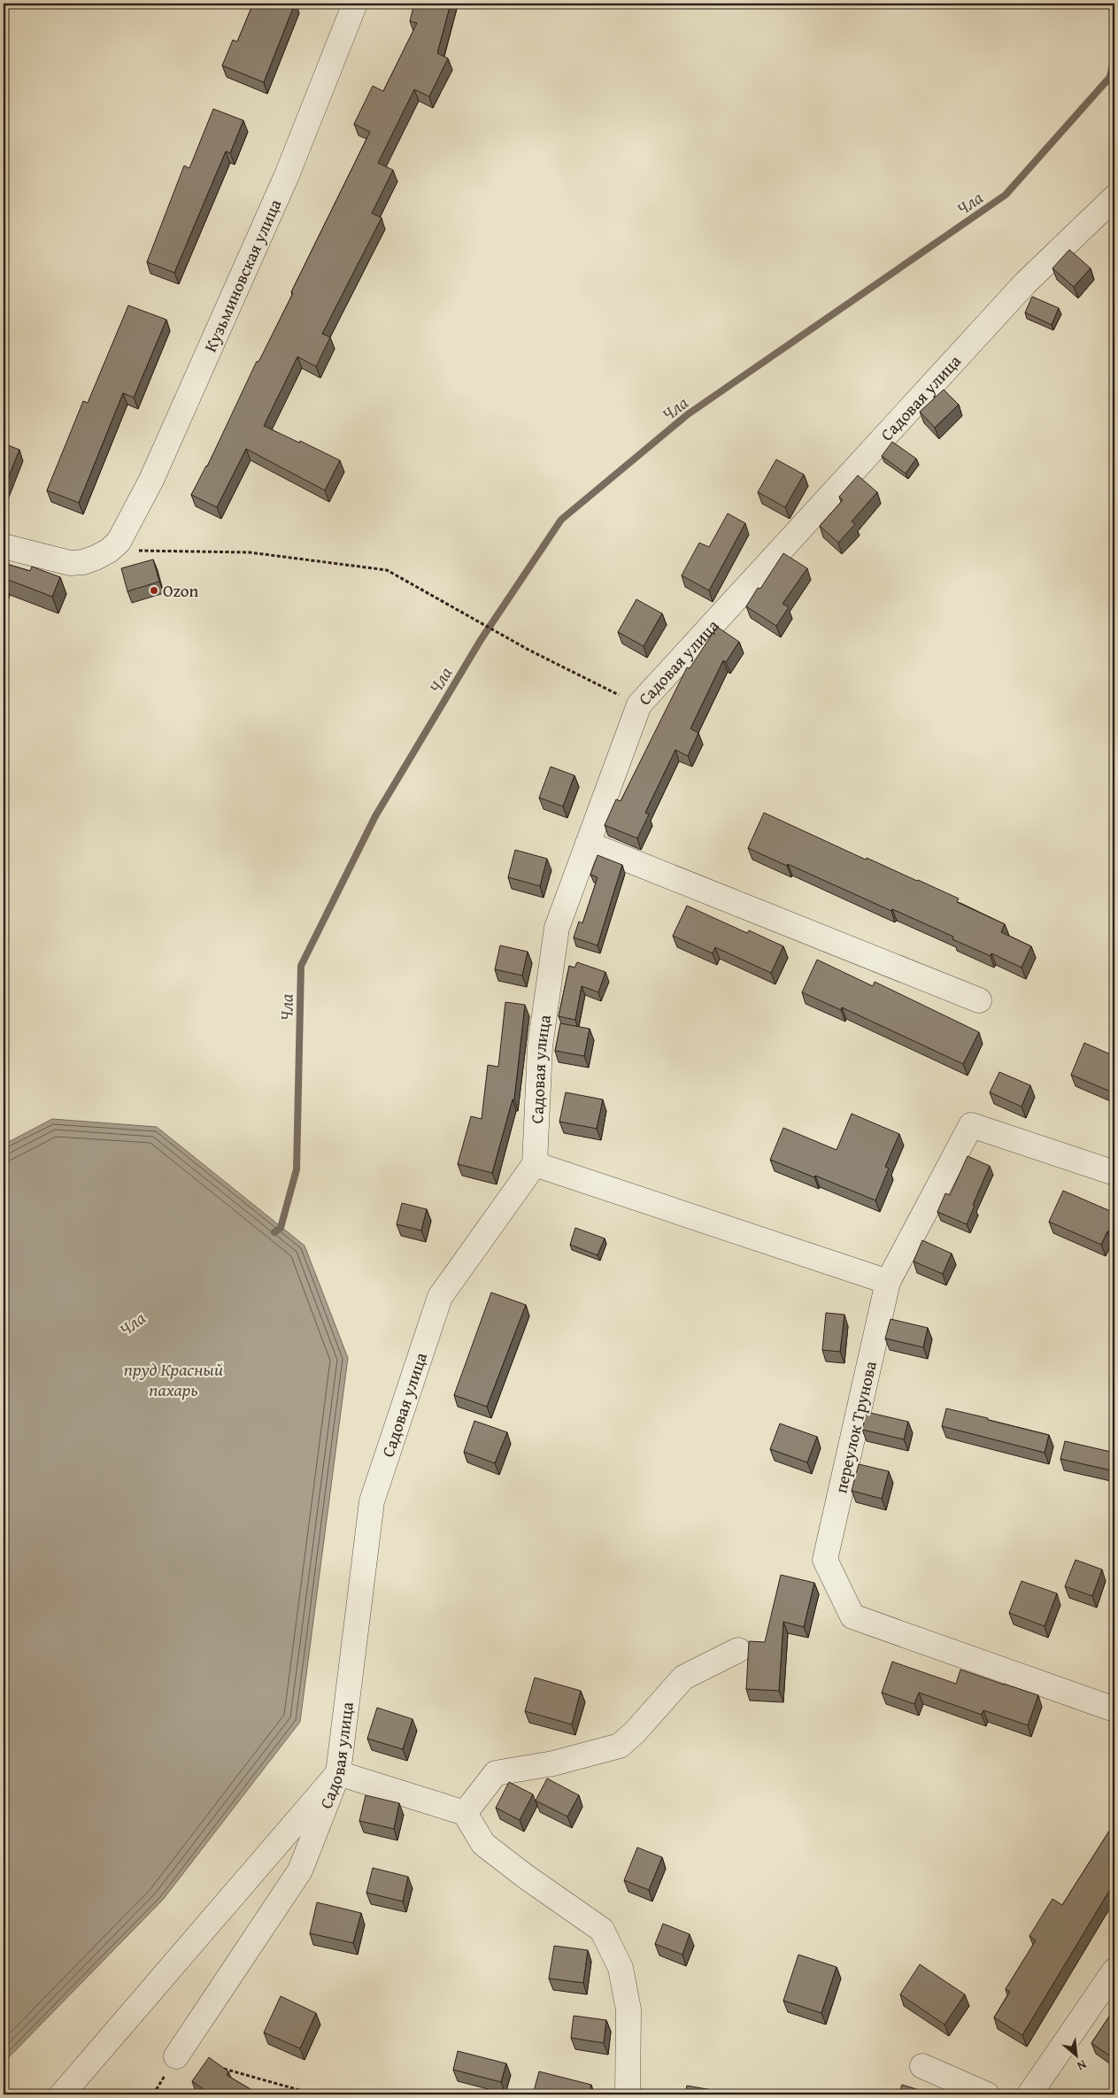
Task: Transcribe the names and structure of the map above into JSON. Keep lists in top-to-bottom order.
{
  "streets": {
    "street": ["Кузьминовская улица", "Садовая улица", "переулок Трунова"]
  },
  "water": ["Чла", "пруд Красный пахарь"],
  "places": ["Ozon"],
  "north": "bottom right"
}
